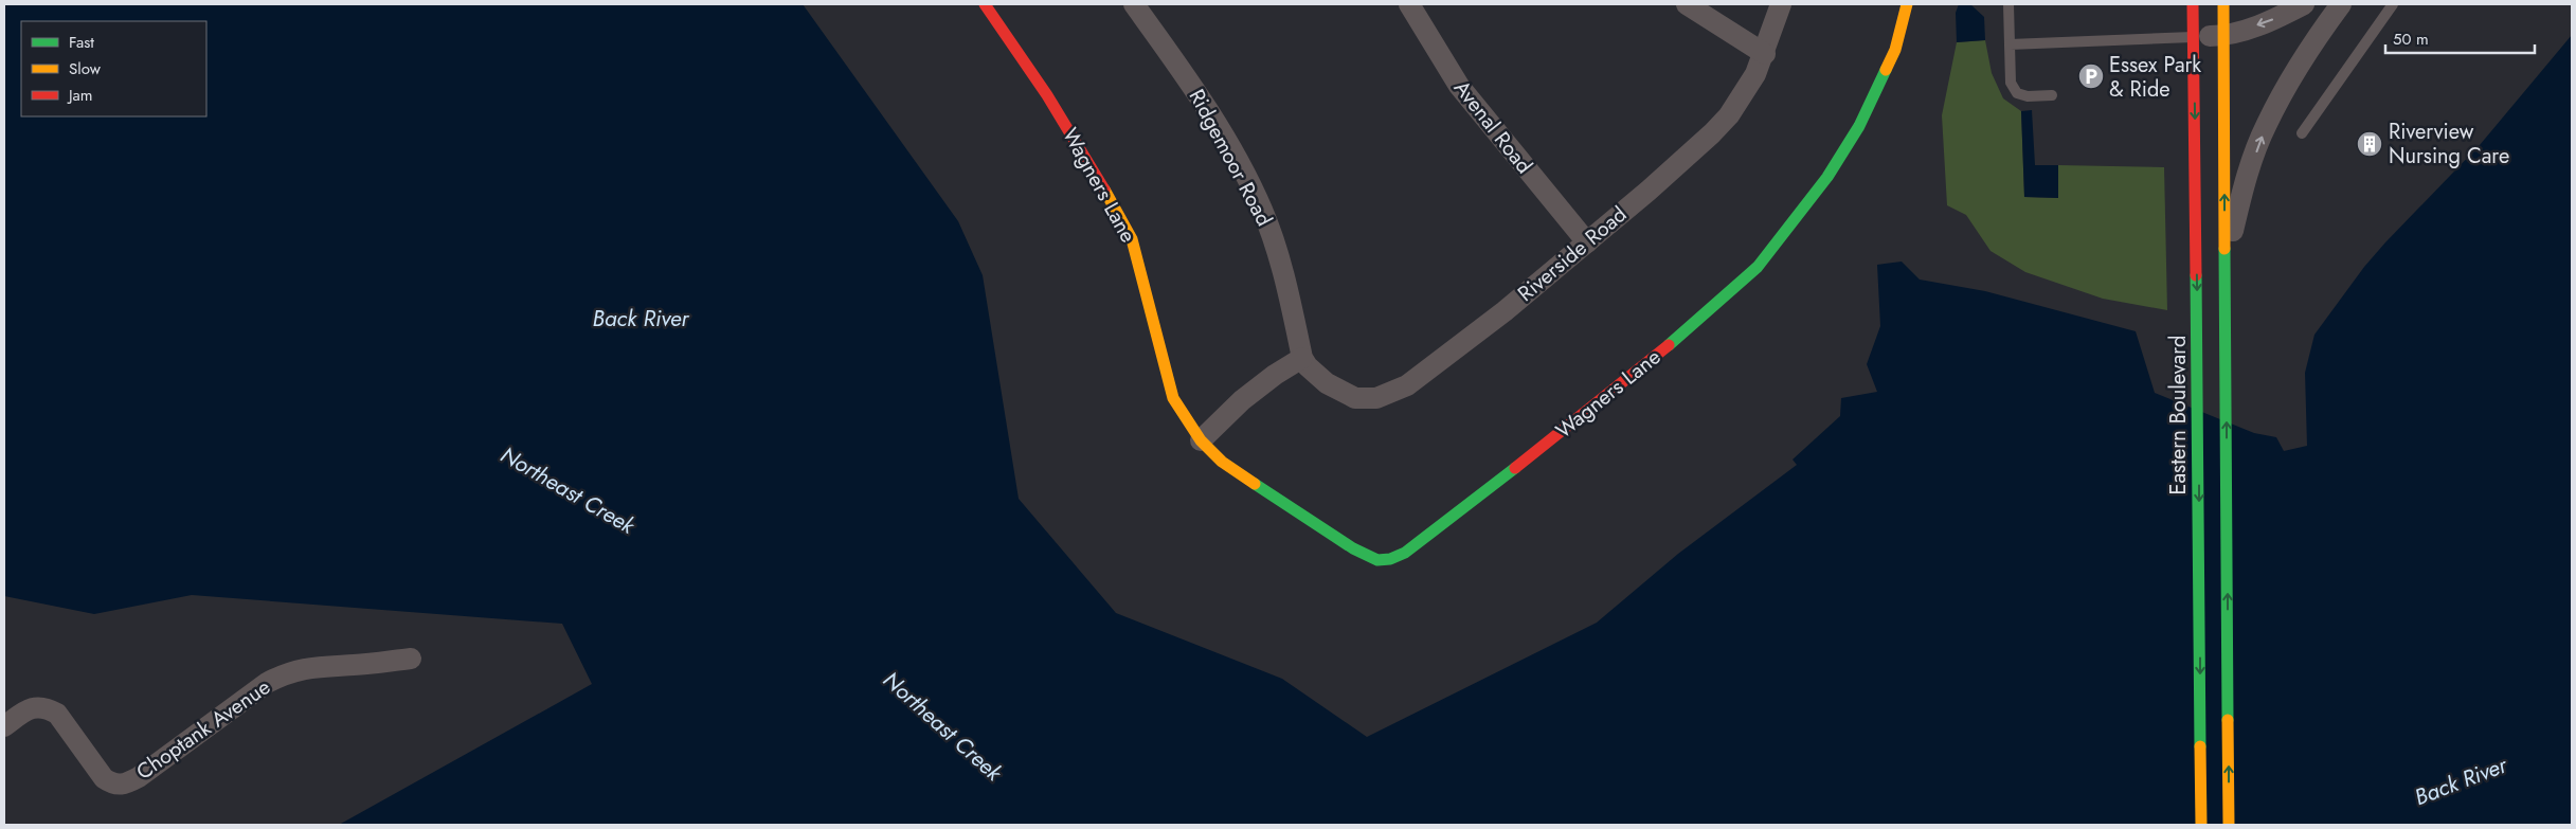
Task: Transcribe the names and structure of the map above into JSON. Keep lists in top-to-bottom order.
{
  "streets": {
    "main road": ["Wagners Lane", "Eastern Boulevard"],
    "street": [
      "Avenal Road",
      "Ridgemoor Road",
      "Riverside Road",
      "Choptank Avenue"
    ]
  },
  "crossings": [
    ["Avenal Road", "Riverside Road"],
    ["Ridgemoor Road", "Riverside Road"]
  ],
  "water": ["Back River", "Northeast Creek"],
  "places": {
    "parking": ["Essex Park & Ride"],
    "building": ["Riverview Nursing Care"]
  },
  "legend": ["Fast", "Slow", "Jam"],
  "scale_bar": "50 m"
}
